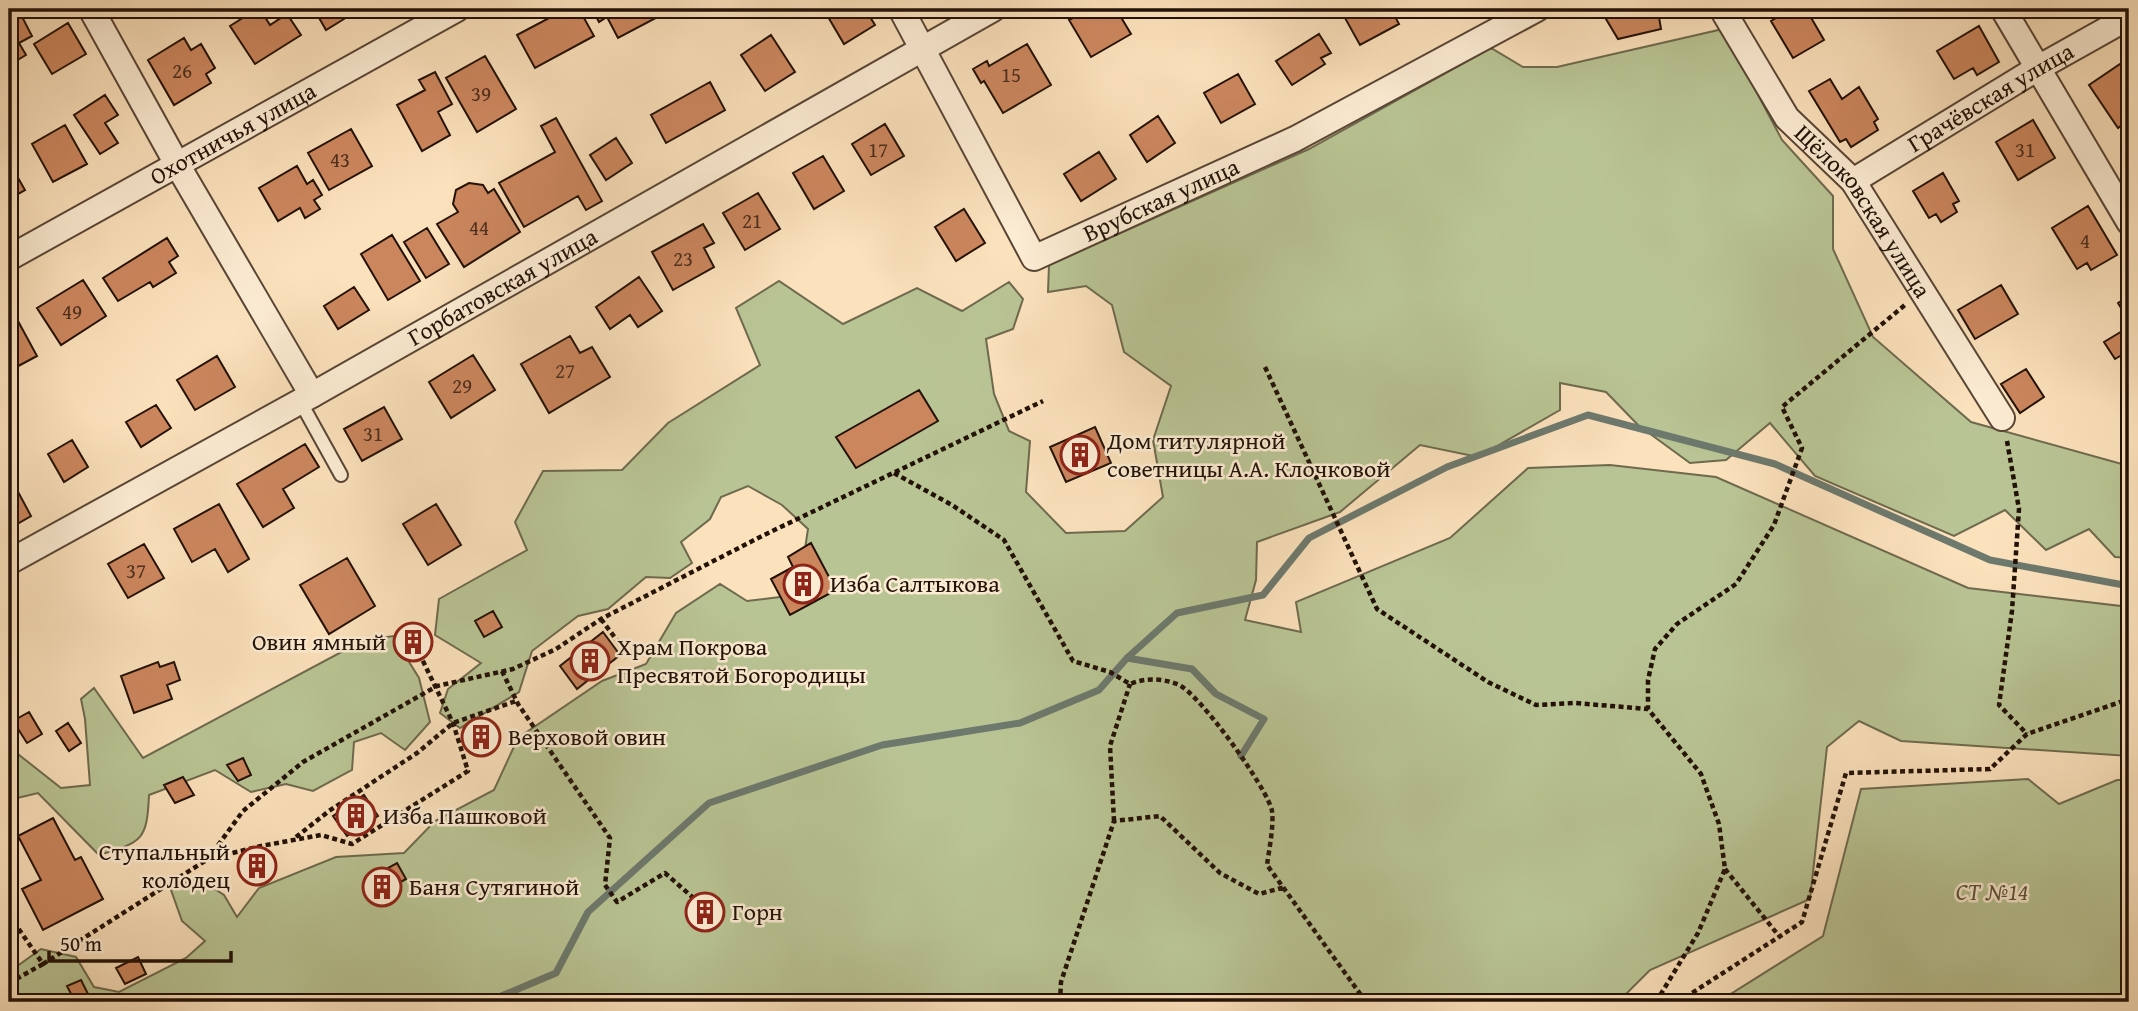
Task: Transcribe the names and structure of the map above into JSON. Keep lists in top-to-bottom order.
{
  "streets": {
    "street": [
      "Грачёвская улица",
      "Охотничья улица",
      "Врубская улица",
      "Щёлоковская улица",
      "Горбатовская улица"
    ]
  },
  "crossings": [
    ["Грачёвская улица", "Щёлоковская улица"],
    ["Врубская улица", "Горбатовская улица"]
  ],
  "parks": ["СТ №14"],
  "places": {
    "building": [
      "Дом титулярной советницы А.А. Клочковой",
      "Изба Салтыкова",
      "Овин ямный",
      "Храм Покрова Пресвятой Богородицы",
      "Верховой овин",
      "Изба Пашковой",
      "Ступальный колодец",
      "Баня Сутягиной",
      "Горн"
    ]
  },
  "house_numbers": [
    "26",
    "15",
    "39",
    "17",
    "31",
    "43",
    "21",
    "44",
    "4",
    "23",
    "49",
    "27",
    "29",
    "31",
    "37"
  ],
  "scale_bar": "50 m"
}
